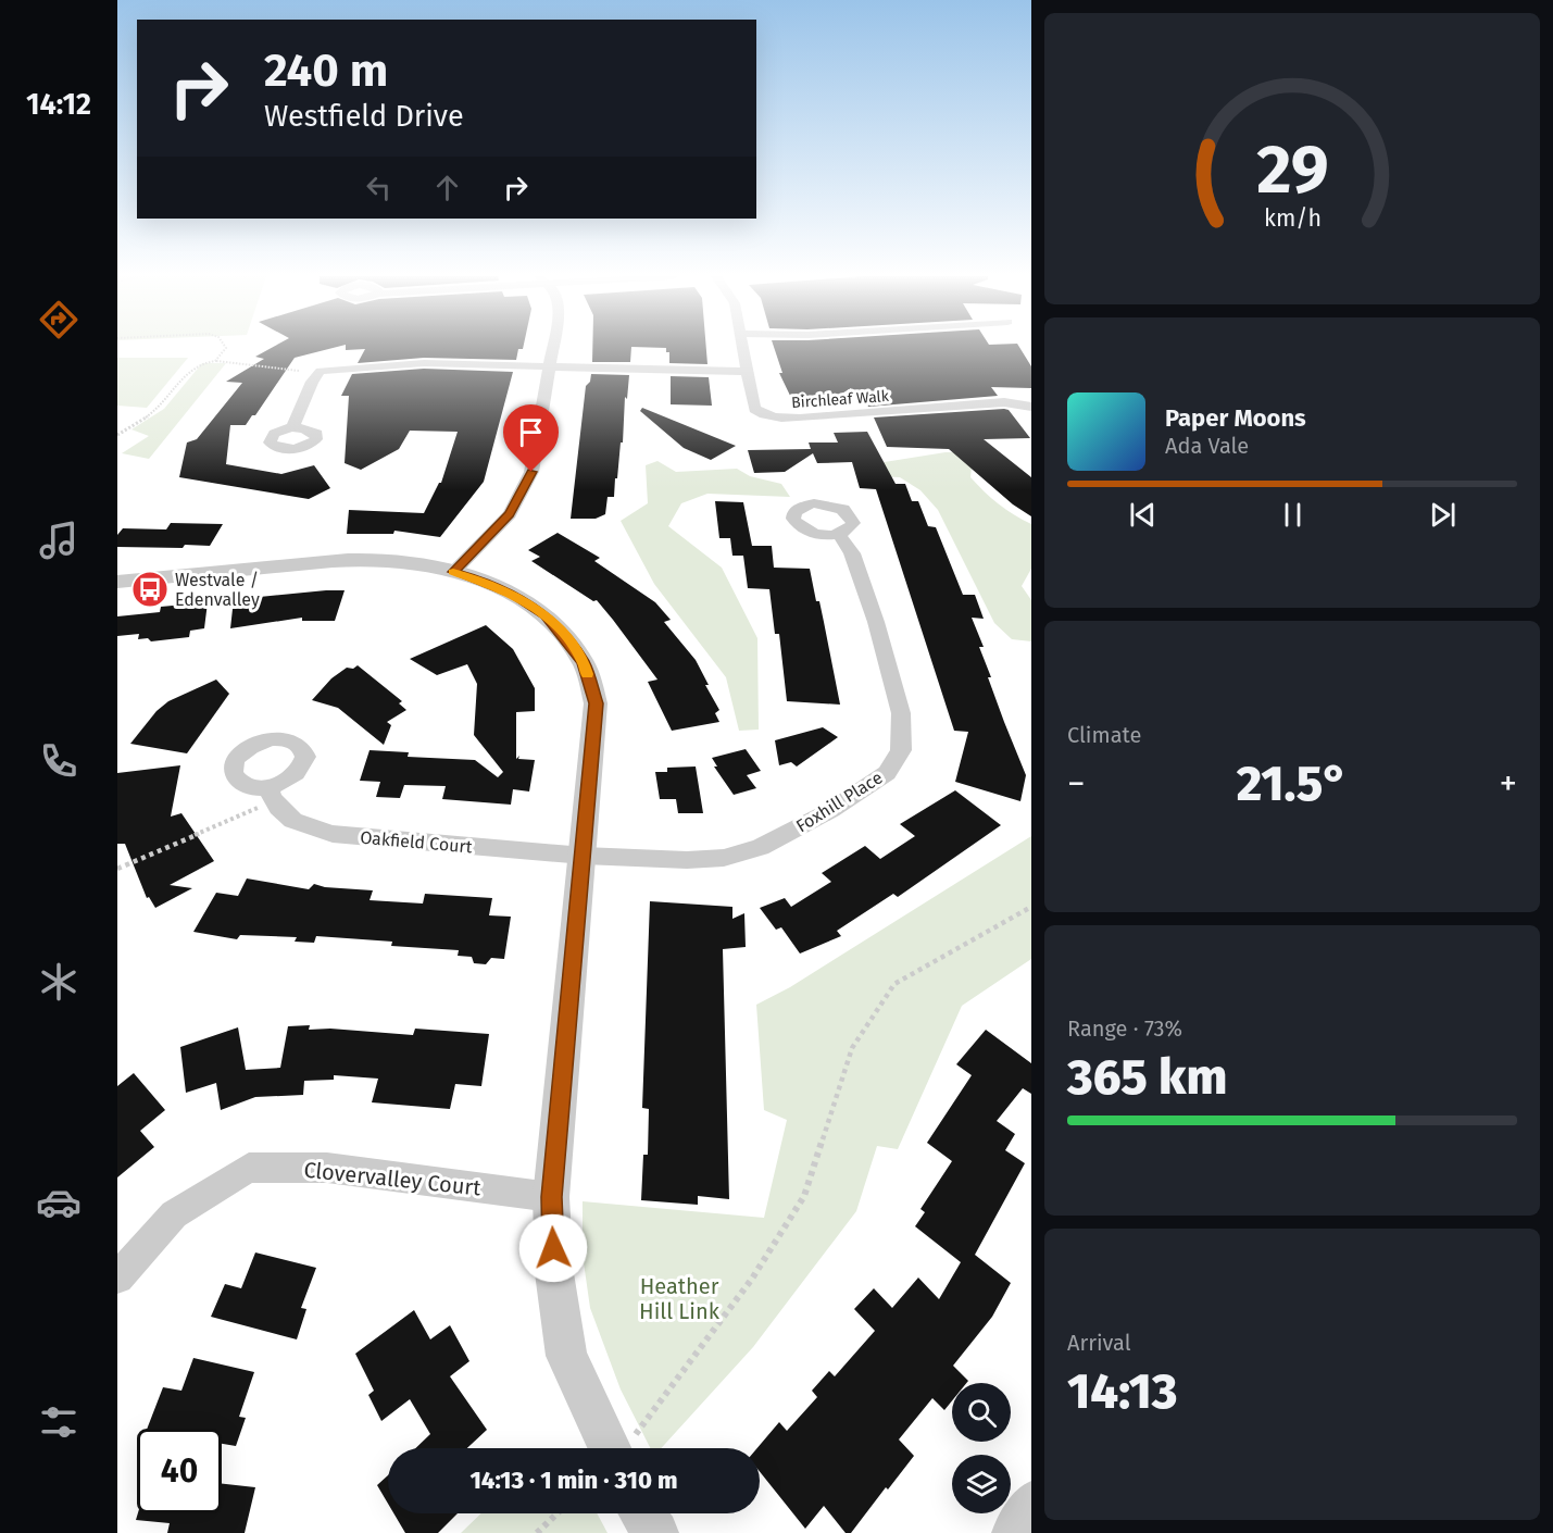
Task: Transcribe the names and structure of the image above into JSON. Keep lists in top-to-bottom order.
{
  "streets": {
    "street": [
      "Birchleaf Walk",
      "Foxhill Place",
      "Oakfield Court",
      "Clovervalley Court"
    ]
  },
  "crossings": [
    ["Foxhill Place", "Oakfield Court"]
  ],
  "parks": ["Heather Hill Link"],
  "places": {
    "bus stop": ["Westvale / Edenvalley"]
  },
  "page": {
    "tabs": "14:12",
    "turn": ["240 m", "Westfield Drive"],
    "song": ["Paper Moons", "Ada Vale"],
    "tile": [
      "Climate",
      ["Range · 73%", "365 km"],
      ["Arrival", "14:13"]
    ],
    "heat": ["−", "21.5°", "+"],
    "limit": "40",
    "trip": "14:13 · 1 min · 310 m",
    "gauge": ["29", "km/h"]
  }
}
